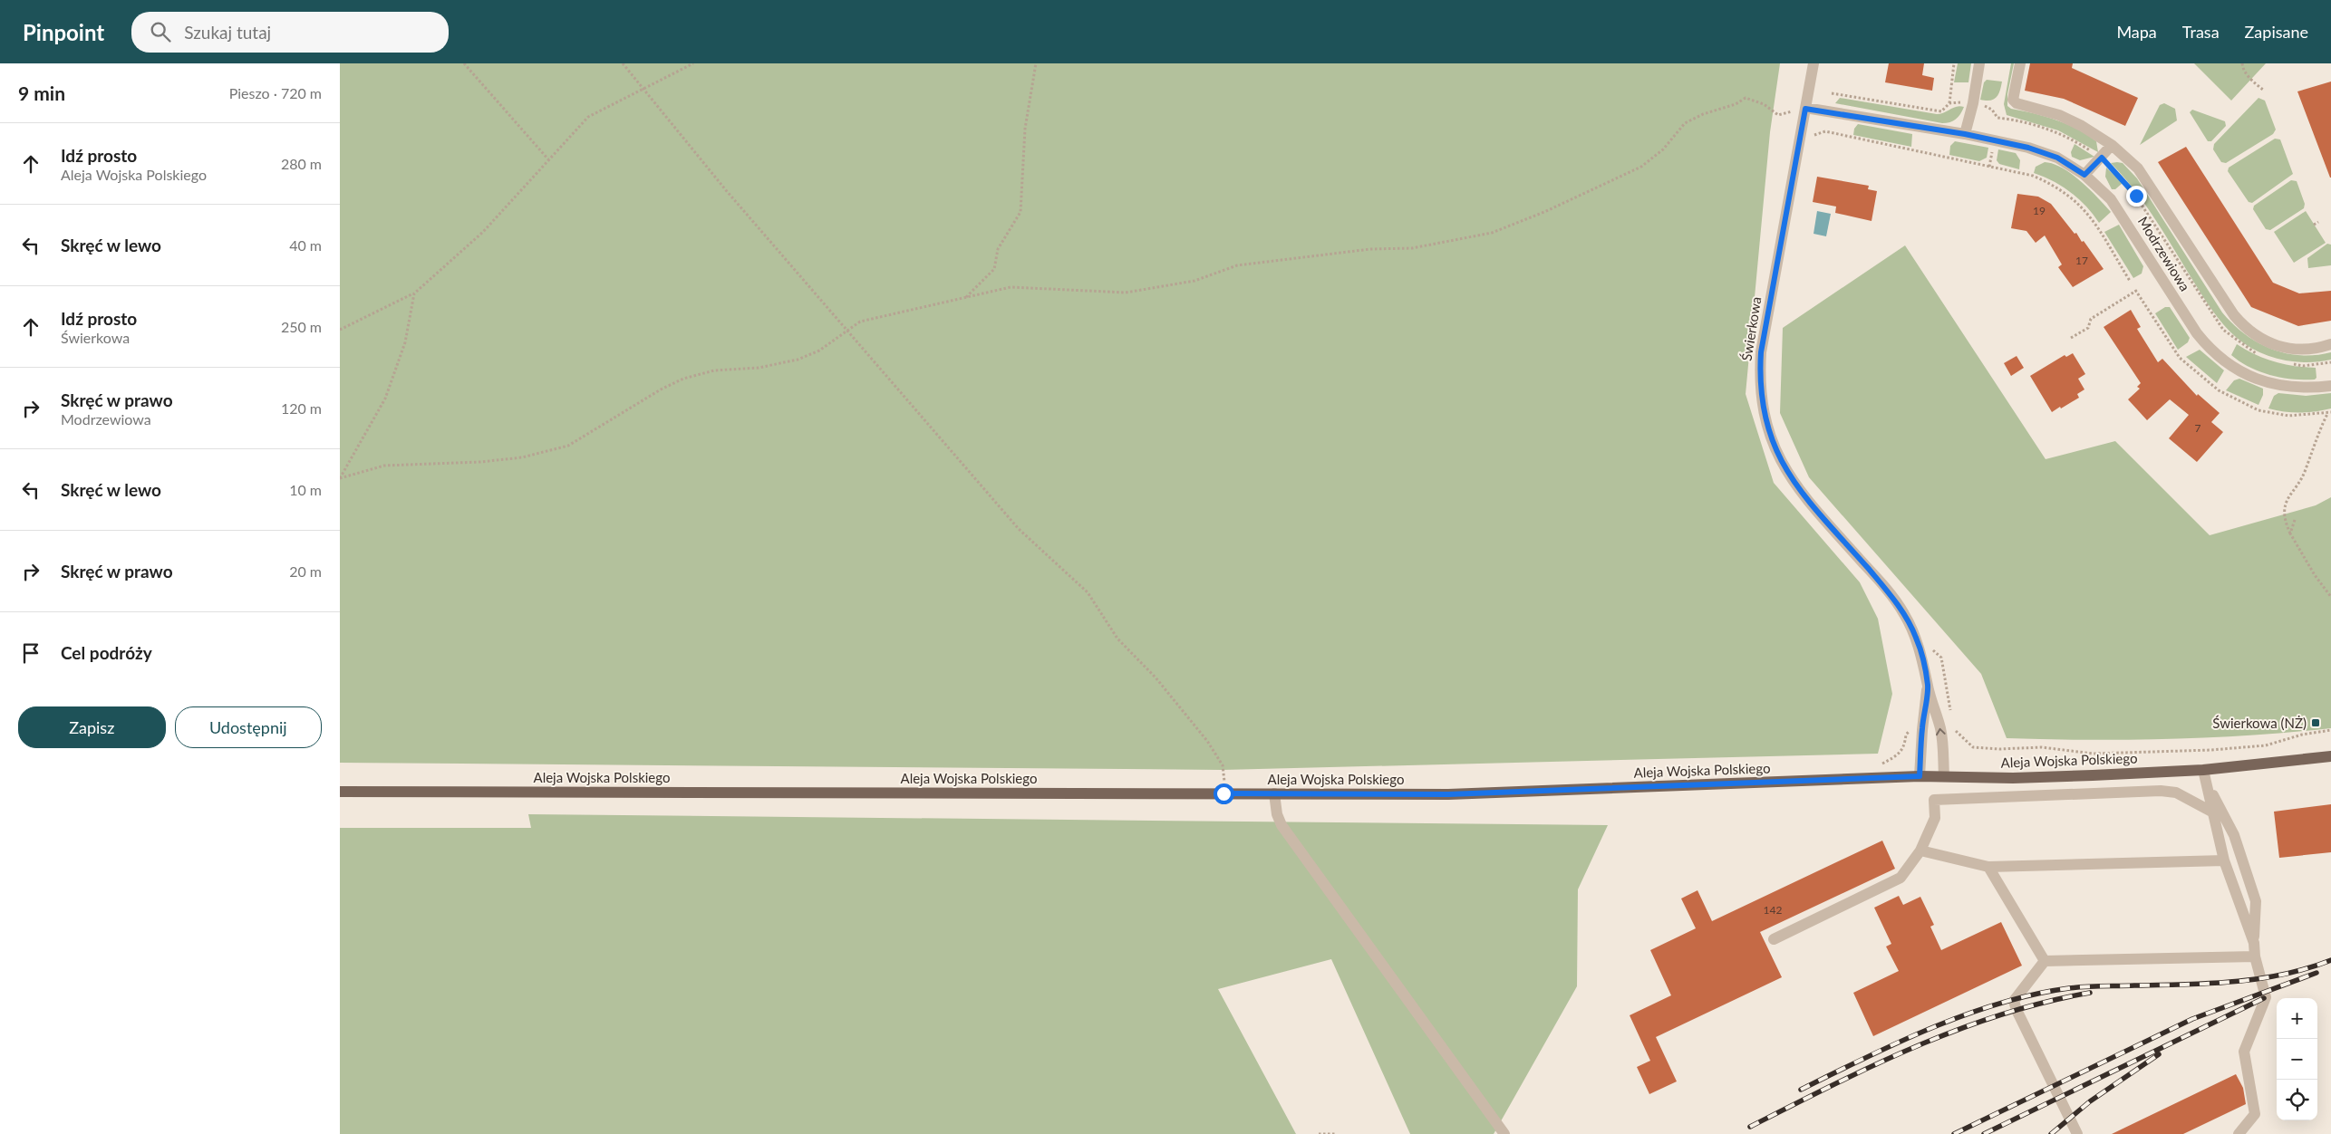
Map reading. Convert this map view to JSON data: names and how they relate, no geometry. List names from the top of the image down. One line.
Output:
{"streets":{"main road":["Aleja Wojska Polskiego"],"street":["Modrzewiowa","Świerkowa"]},"crossings":[["Modrzewiowa","Świerkowa"]],"places":{"transit":["Świerkowa (NŻ)"]},"house_numbers":["19","17","7","142"],"page":{"header":"Pinpoint","search":"Szukaj tutaj","nav":["Mapa","Trasa","Zapisane"],"heading":["9 min","Pieszo · 720 m"],"list":[["Idź prosto","Aleja Wojska Polskiego","280 m"],["Skręć w lewo","40 m"],["Idź prosto","Świerkowa","250 m"],["Skręć w prawo","Modrzewiowa","120 m"],["Skręć w lewo","10 m"],["Skręć w prawo","20 m"],"Cel podróży"],"buttons":["Zapisz","Udostępnij"],"map_buttons":["+","−"]}}
